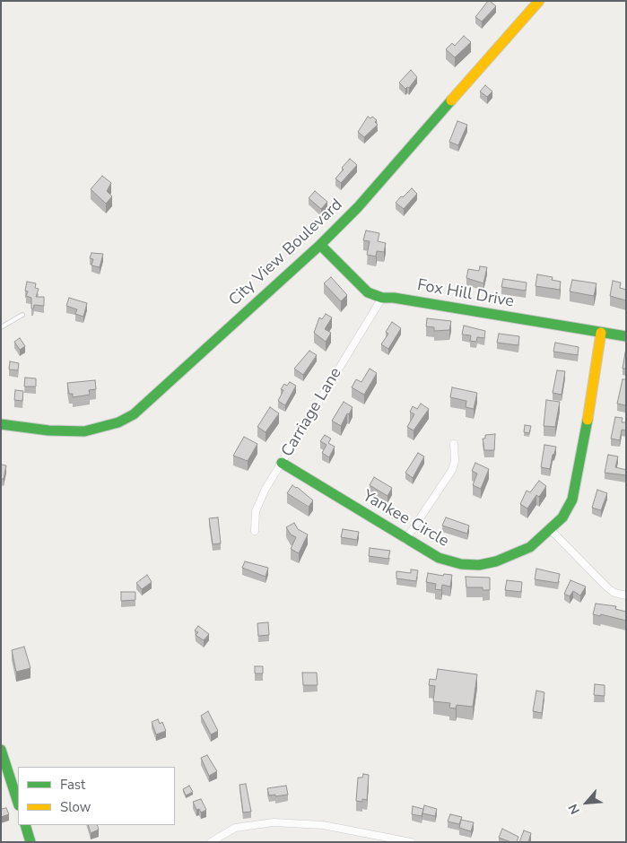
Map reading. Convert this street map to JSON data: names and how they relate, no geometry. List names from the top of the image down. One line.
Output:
{"streets":{"street":["City View Boulevard","Fox Hill Drive","Carriage Lane","Yankee Circle"]},"crossings":[["City View Boulevard","Fox Hill Drive"],["Fox Hill Drive","Carriage Lane"],["Fox Hill Drive","Yankee Circle"],["Carriage Lane","Yankee Circle"]],"legend":["Fast","Slow"],"north":"bottom left"}
